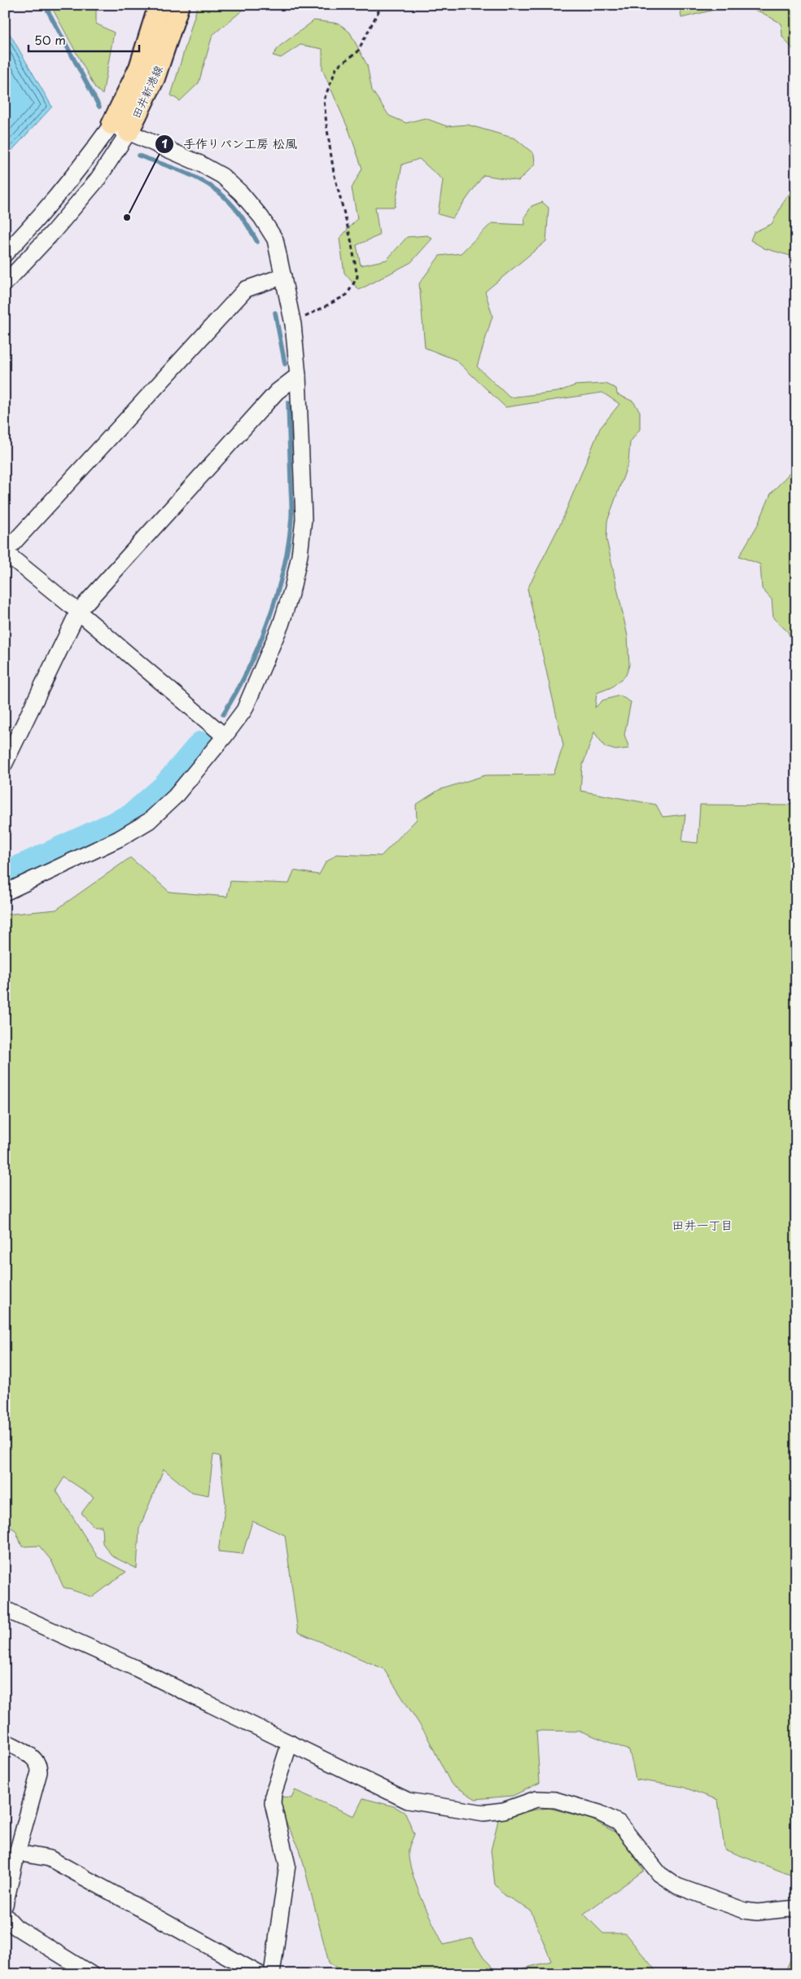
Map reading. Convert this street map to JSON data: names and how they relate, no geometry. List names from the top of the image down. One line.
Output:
{"streets":{"main road":["田井新港線"]},"districts":["田井一丁目"],"places":["手作りパン工房 松風"],"scale_bar":"50 m"}
